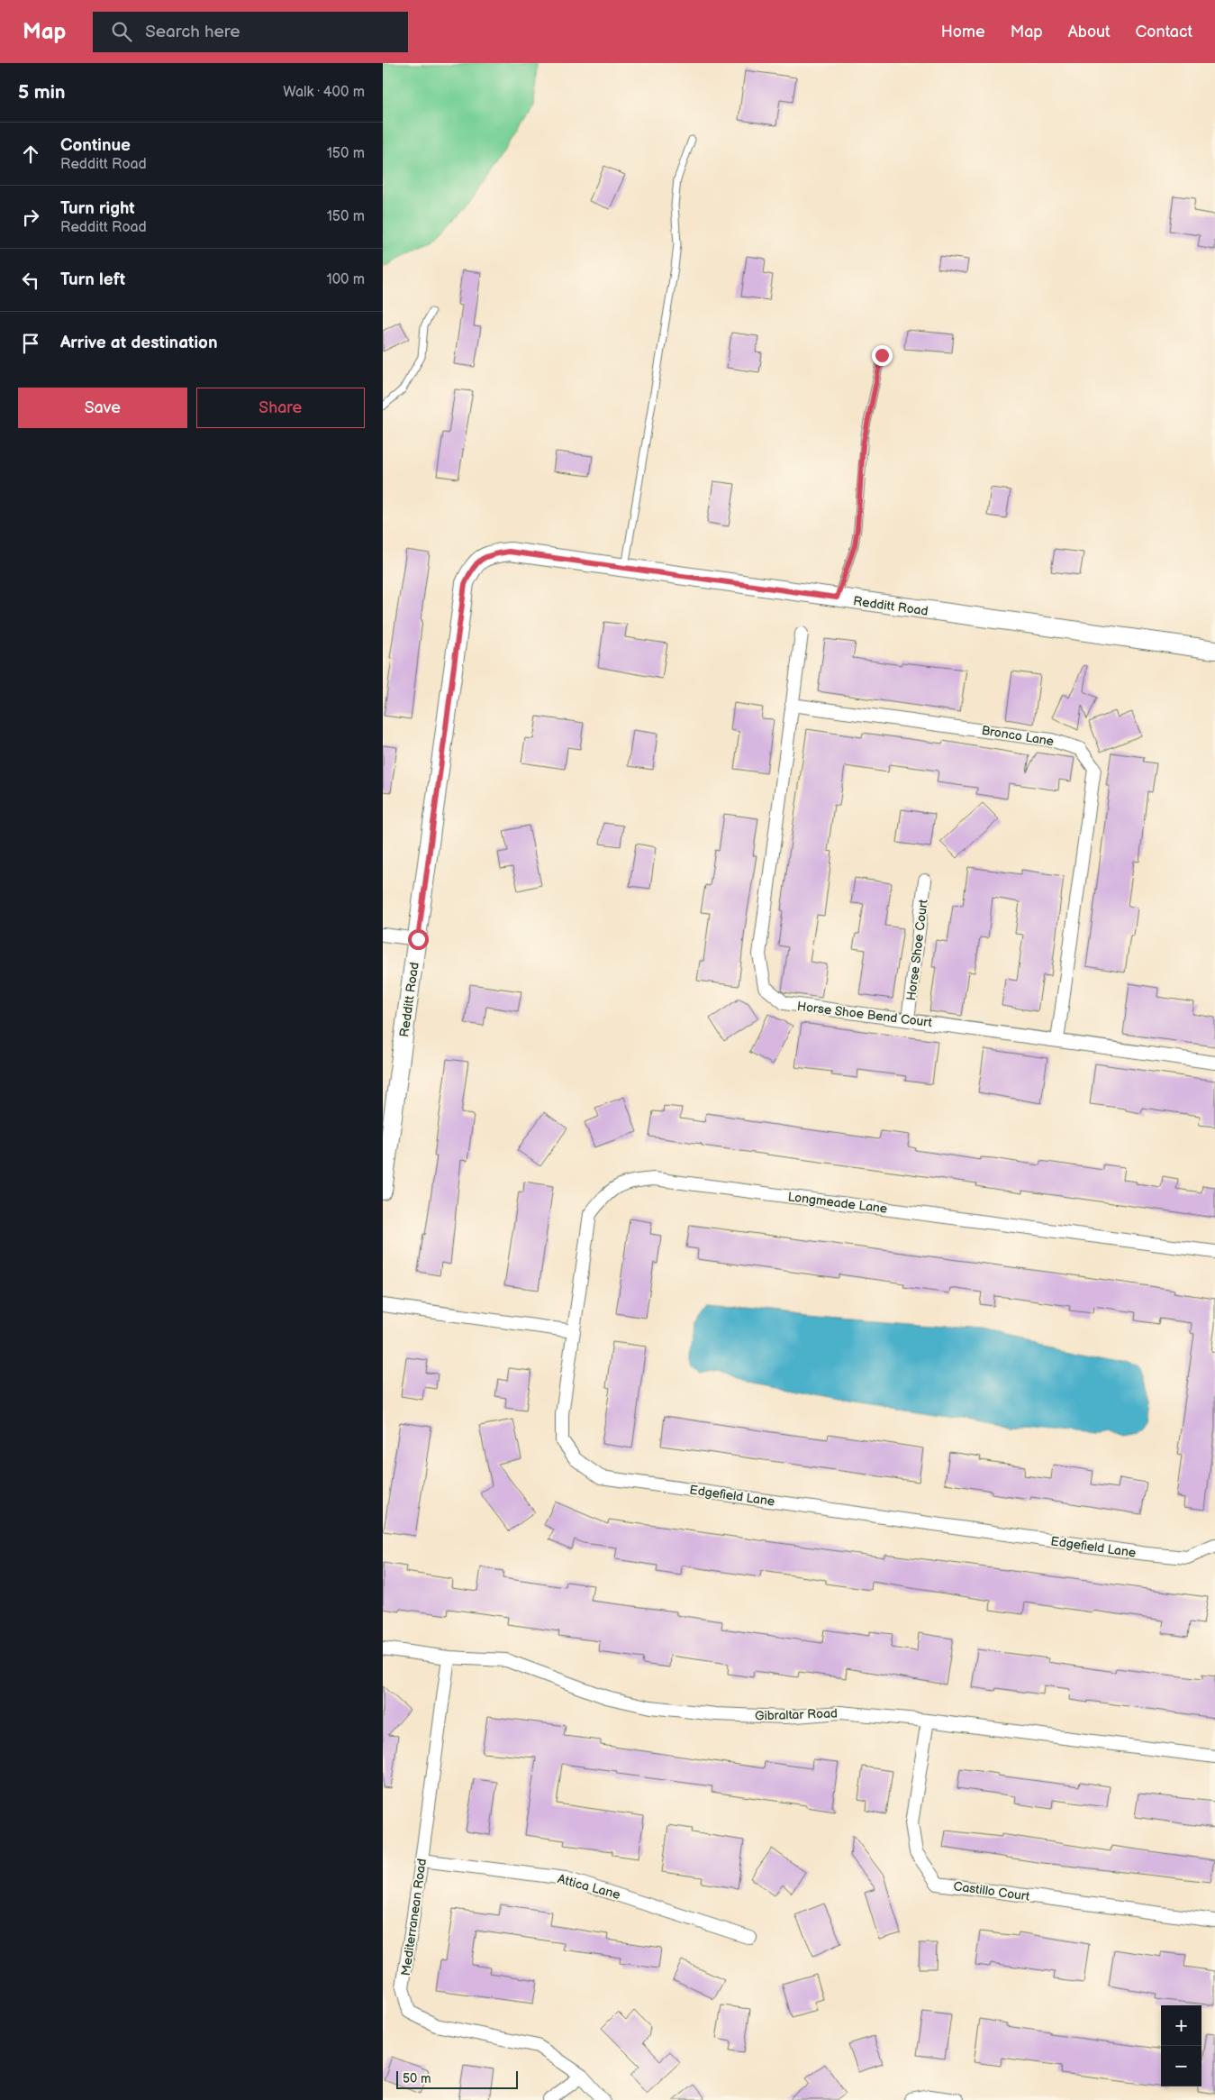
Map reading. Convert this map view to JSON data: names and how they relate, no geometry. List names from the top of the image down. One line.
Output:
{"streets":{"street":["Redditt Road","Bronco Lane","Horse Shoe Court","Horse Shoe Bend Court","Longmeade Lane","Edgefield Lane","Gibraltar Road","Attica Lane","Castillo Court","Mediterranean Road"]},"crossings":[["Bronco Lane","Horse Shoe Bend Court"],["Horse Shoe Court","Horse Shoe Bend Court"],["Longmeade Lane","Edgefield Lane"],["Gibraltar Road","Castillo Court"],["Gibraltar Road","Mediterranean Road"],["Attica Lane","Mediterranean Road"]],"scale_bar":"50 m","page":{"header":"Map","search":"Search here","nav":["Home","Map","About","Contact"],"heading":["5 min","Walk · 400 m"],"list":[["Continue","Redditt Road","150 m"],["Turn right","Redditt Road","150 m"],["Turn left","100 m"],"Arrive at destination"],"buttons":["Save","Share"],"map_buttons":["+","−"],"scale":"50 m"}}
